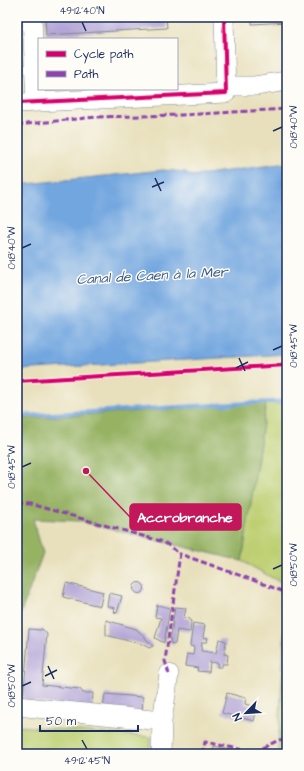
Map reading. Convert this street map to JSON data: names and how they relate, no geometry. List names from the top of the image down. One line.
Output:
{"water":["Canal de Caen à la Mer"],"places":["Accrobranche"],"legend":["Cycle path","Path"],"scale_bar":"50 m","north":"bottom left","coordinates":["49°12'40\"N","0°18'40\"W","0°18'45\"W","0°18'50\"W","49°12'45\"N"]}
